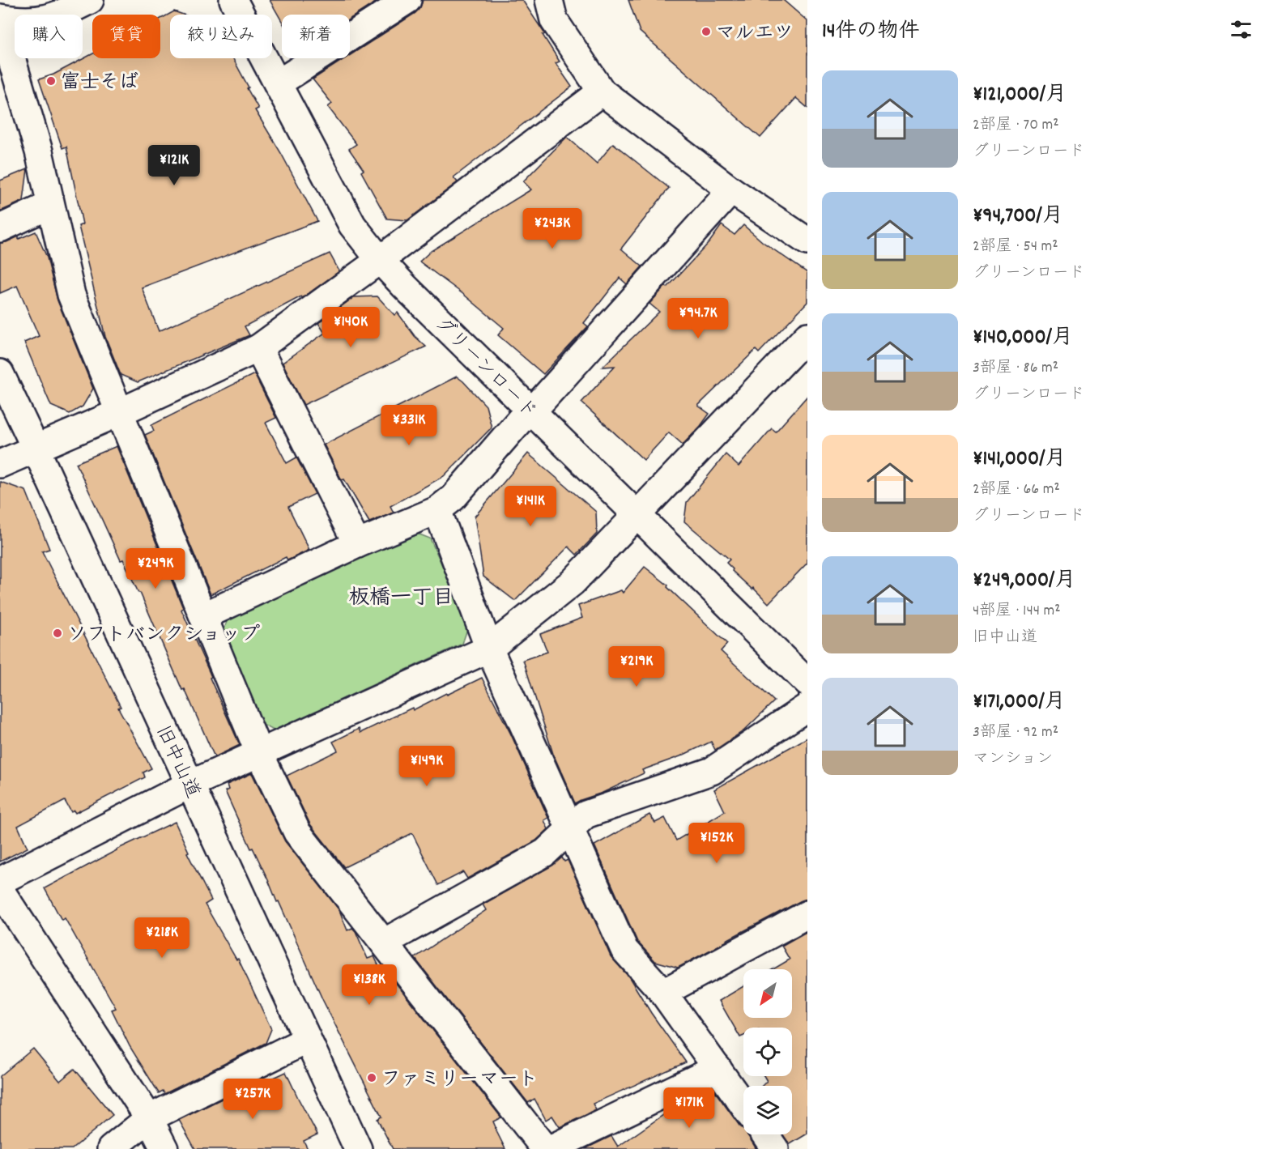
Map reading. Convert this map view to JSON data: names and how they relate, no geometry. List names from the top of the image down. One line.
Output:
{"streets":{"street":["グリーンロード","旧中山道"]},"districts":["板橋一丁目"],"places":["マルエツ","富士そば","ソフトバンクショップ","ファミリーマート"],"north":"bottom left","page":{"heading":"14件の物件","chip":["購入","賃貸","絞り込み","新着"],"list":[{"name":"¥121,000/月","note":"2部屋 · 70 m² · グリーンロード"},{"name":"¥94,700/月","note":"2部屋 · 54 m² · グリーンロード"},{"name":"¥140,000/月","note":"3部屋 · 86 m² · グリーンロード"},{"name":"¥141,000/月","note":"2部屋 · 66 m² · グリーンロード"},{"name":"¥249,000/月","note":"4部屋 · 144 m² · 旧中山道"},{"name":"¥171,000/月","note":"3部屋 · 92 m² · マンション"}],"price":["¥121K","¥243K","¥94.7K","¥140K","¥331K","¥141K","¥249K","¥219K","¥149K","¥152K","¥218K","¥138K","¥257K","¥171K"]}}
